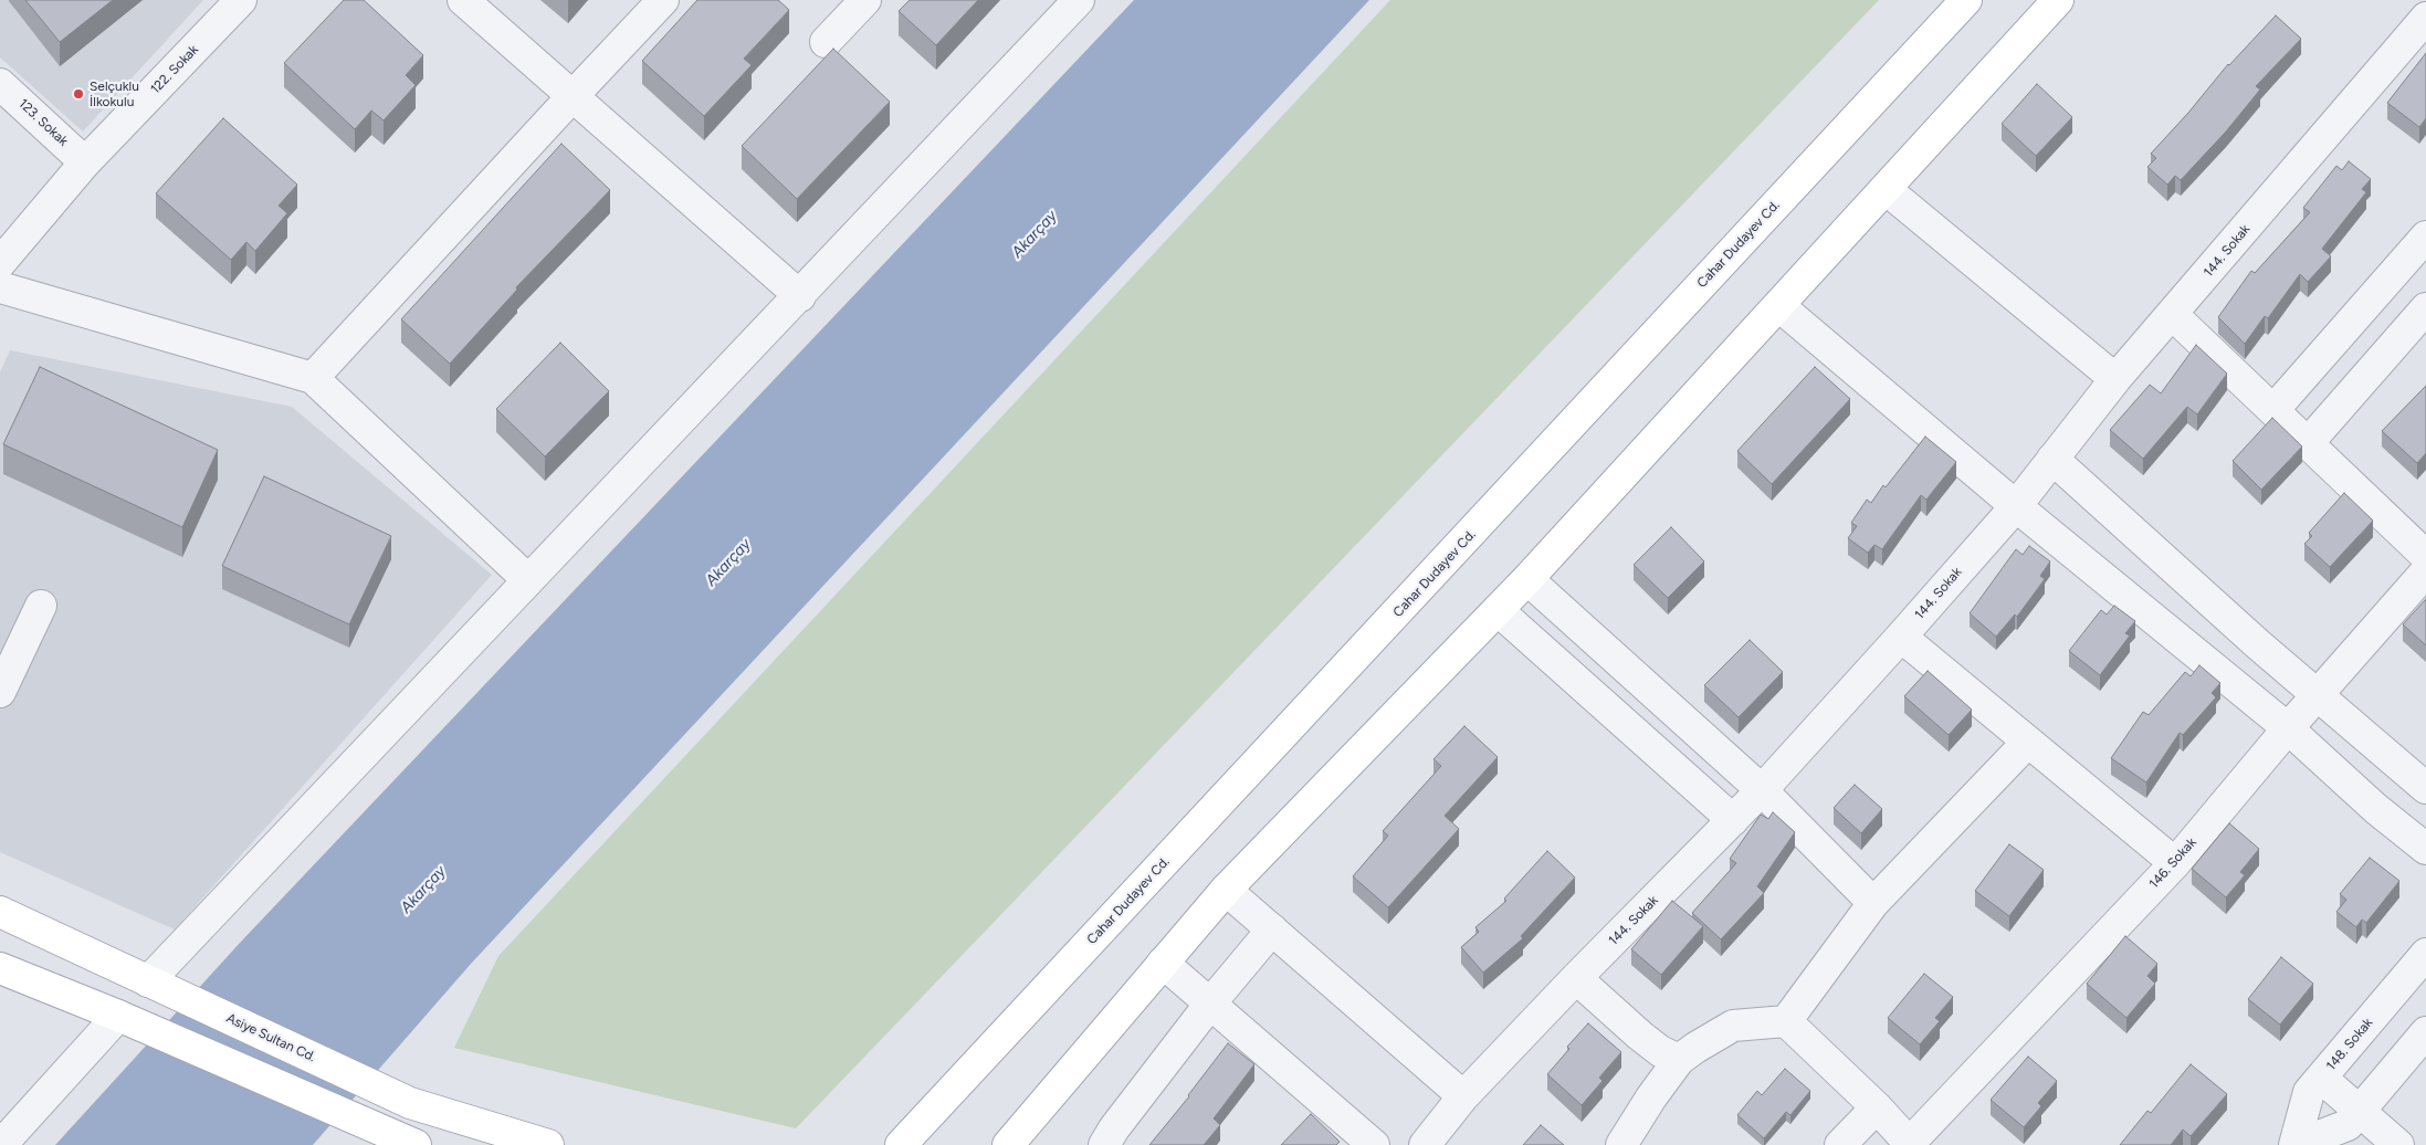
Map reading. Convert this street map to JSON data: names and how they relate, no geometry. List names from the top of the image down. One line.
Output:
{"streets":{"main road":["Cahar Dudayev Cd.","Asiye Sultan Cd."],"street":["122. Sokak","123. Sokak","144. Sokak","146. Sokak","148. Sokak"]},"crossings":[["122. Sokak","123. Sokak"]],"water":["Akarçay"],"places":["Selçuklu İlkokulu"]}
